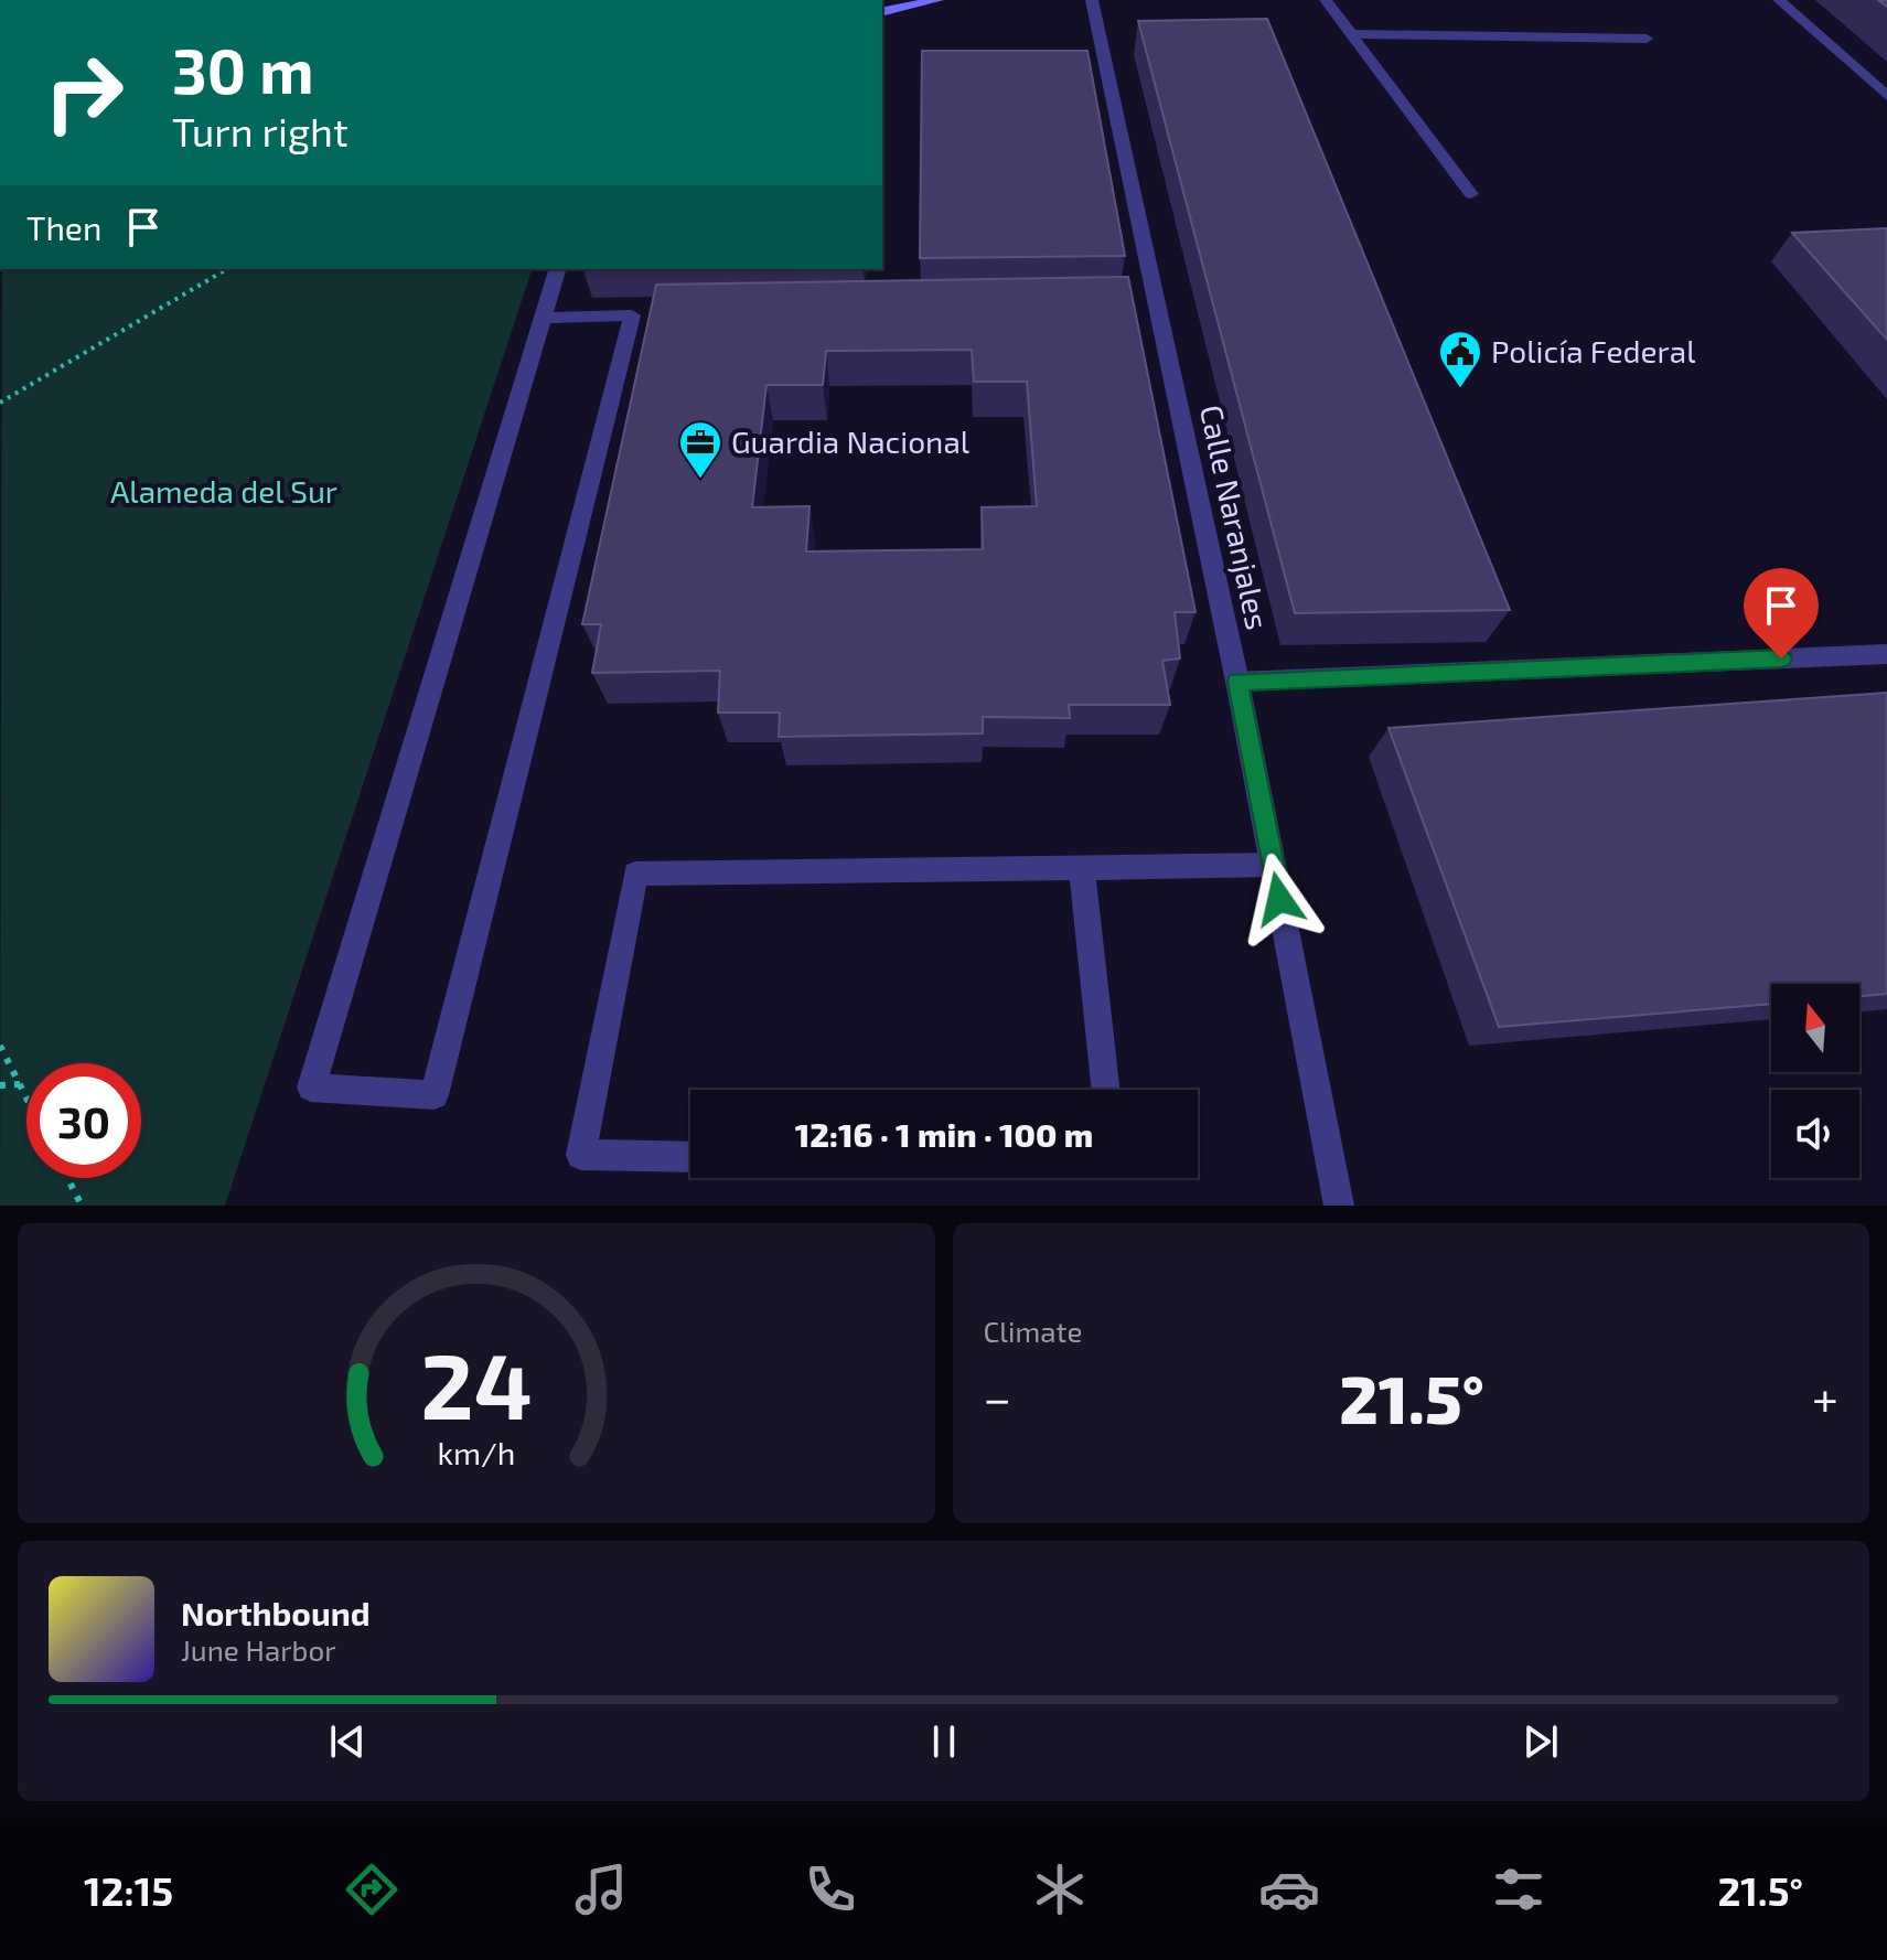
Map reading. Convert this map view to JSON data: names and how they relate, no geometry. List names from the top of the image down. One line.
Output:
{"streets":{"street":["Calle Naranjales"]},"parks":["Alameda del Sur"],"places":{"public building":["Policía Federal"],"office":["Guardia Nacional"]},"north":"top","page":{"turn":["30 m","Turn right"],"then":"Then","limit":"30","trip":"12:16 · 1 min · 100 m","tile":"Climate","heat":["−","21.5°","+"],"song":["Northbound","June Harbor"],"tabs":["12:15","21.5°"],"gauge":["24","km/h"]}}
